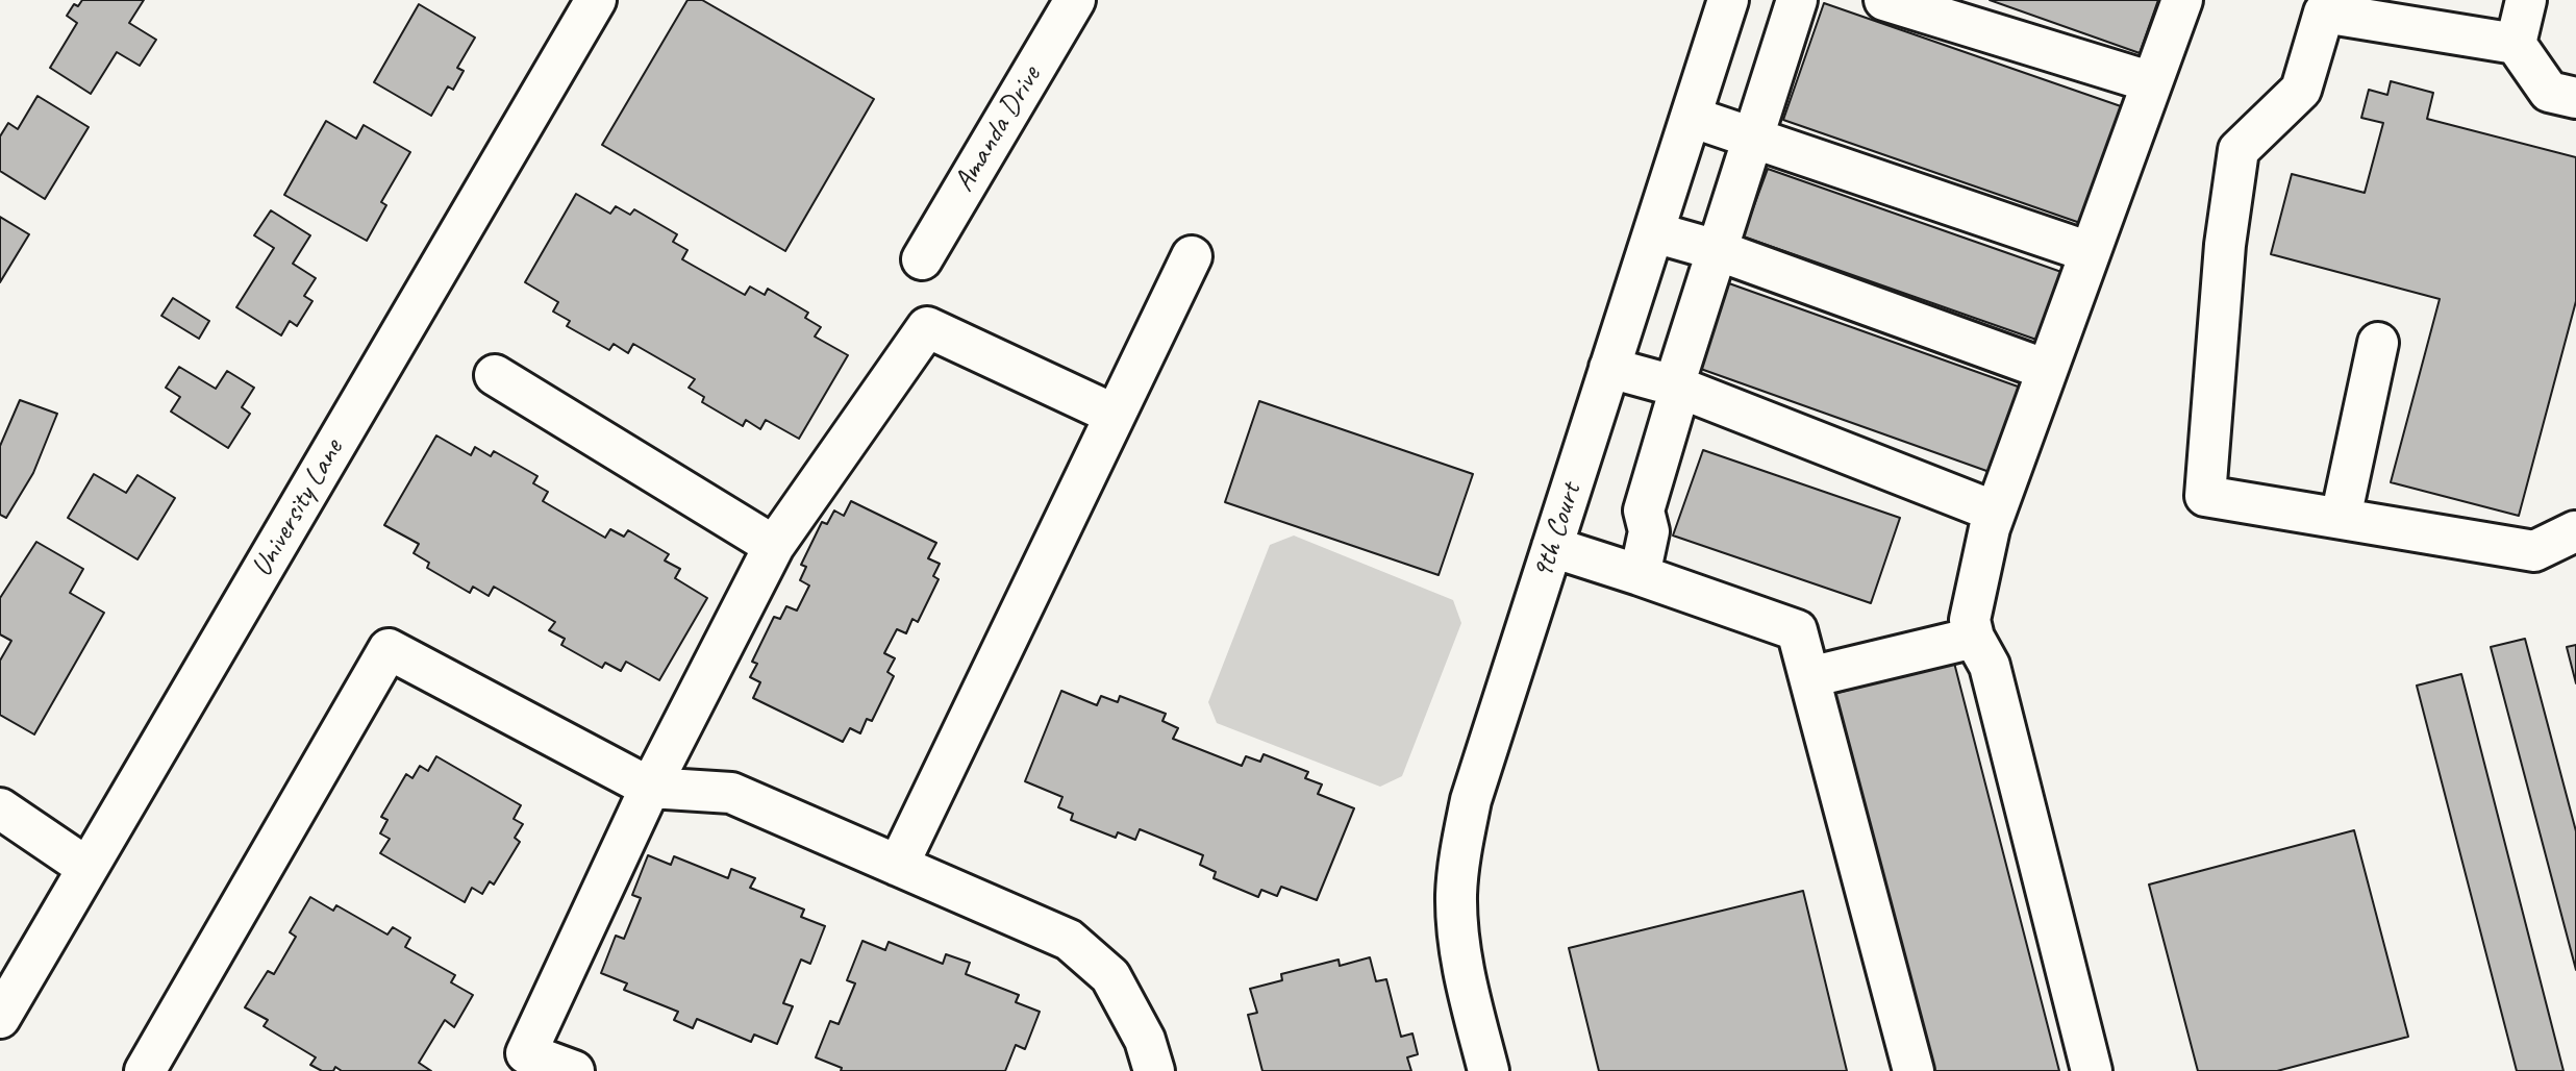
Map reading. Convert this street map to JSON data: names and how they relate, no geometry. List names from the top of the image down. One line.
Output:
{"streets":{"street":["Amanda Drive","University Lane","9th Court"]}}
